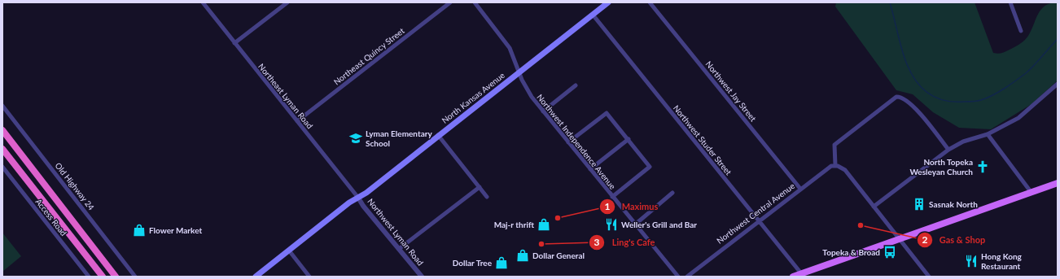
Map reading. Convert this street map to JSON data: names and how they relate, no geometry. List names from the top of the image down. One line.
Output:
{"streets":{"main road":["North Kansas Avenue"],"street":["Northeast Quincy Street","Northwest Jay Street","Northeast Lyman Road","Northwest Studer Street","Northwest Independence Avenue","Old Highway 24","Northwest Central Avenue","Access Road","Northwest Lyman Road"]},"crossings":[["Northeast Quincy Street","Northeast Lyman Road"],["Northwest Jay Street","Northwest Central Avenue"],["Northeast Lyman Road","North Kansas Avenue"],["Northeast Lyman Road","Northwest Lyman Road"],["North Kansas Avenue","Northwest Studer Street"],["North Kansas Avenue","Northwest Independence Avenue"],["North Kansas Avenue","Northwest Lyman Road"],["Northwest Studer Street","Northwest Central Avenue"]],"places":{"school or university":["Lyman Elementary School"],"church":["North Topeka Wesleyan Church"],"building":["Sasnak North"],"other":["Maximus","Gas & Shop","Ling's Cafe"],"shop":["Maj-r thrift","Flower Market","Dollar General","Dollar Tree"],"restaurant":["Weller's Grill and Bar","Hong Kong Restaurant"],"bus stop":["Topeka & Broad"]}}
